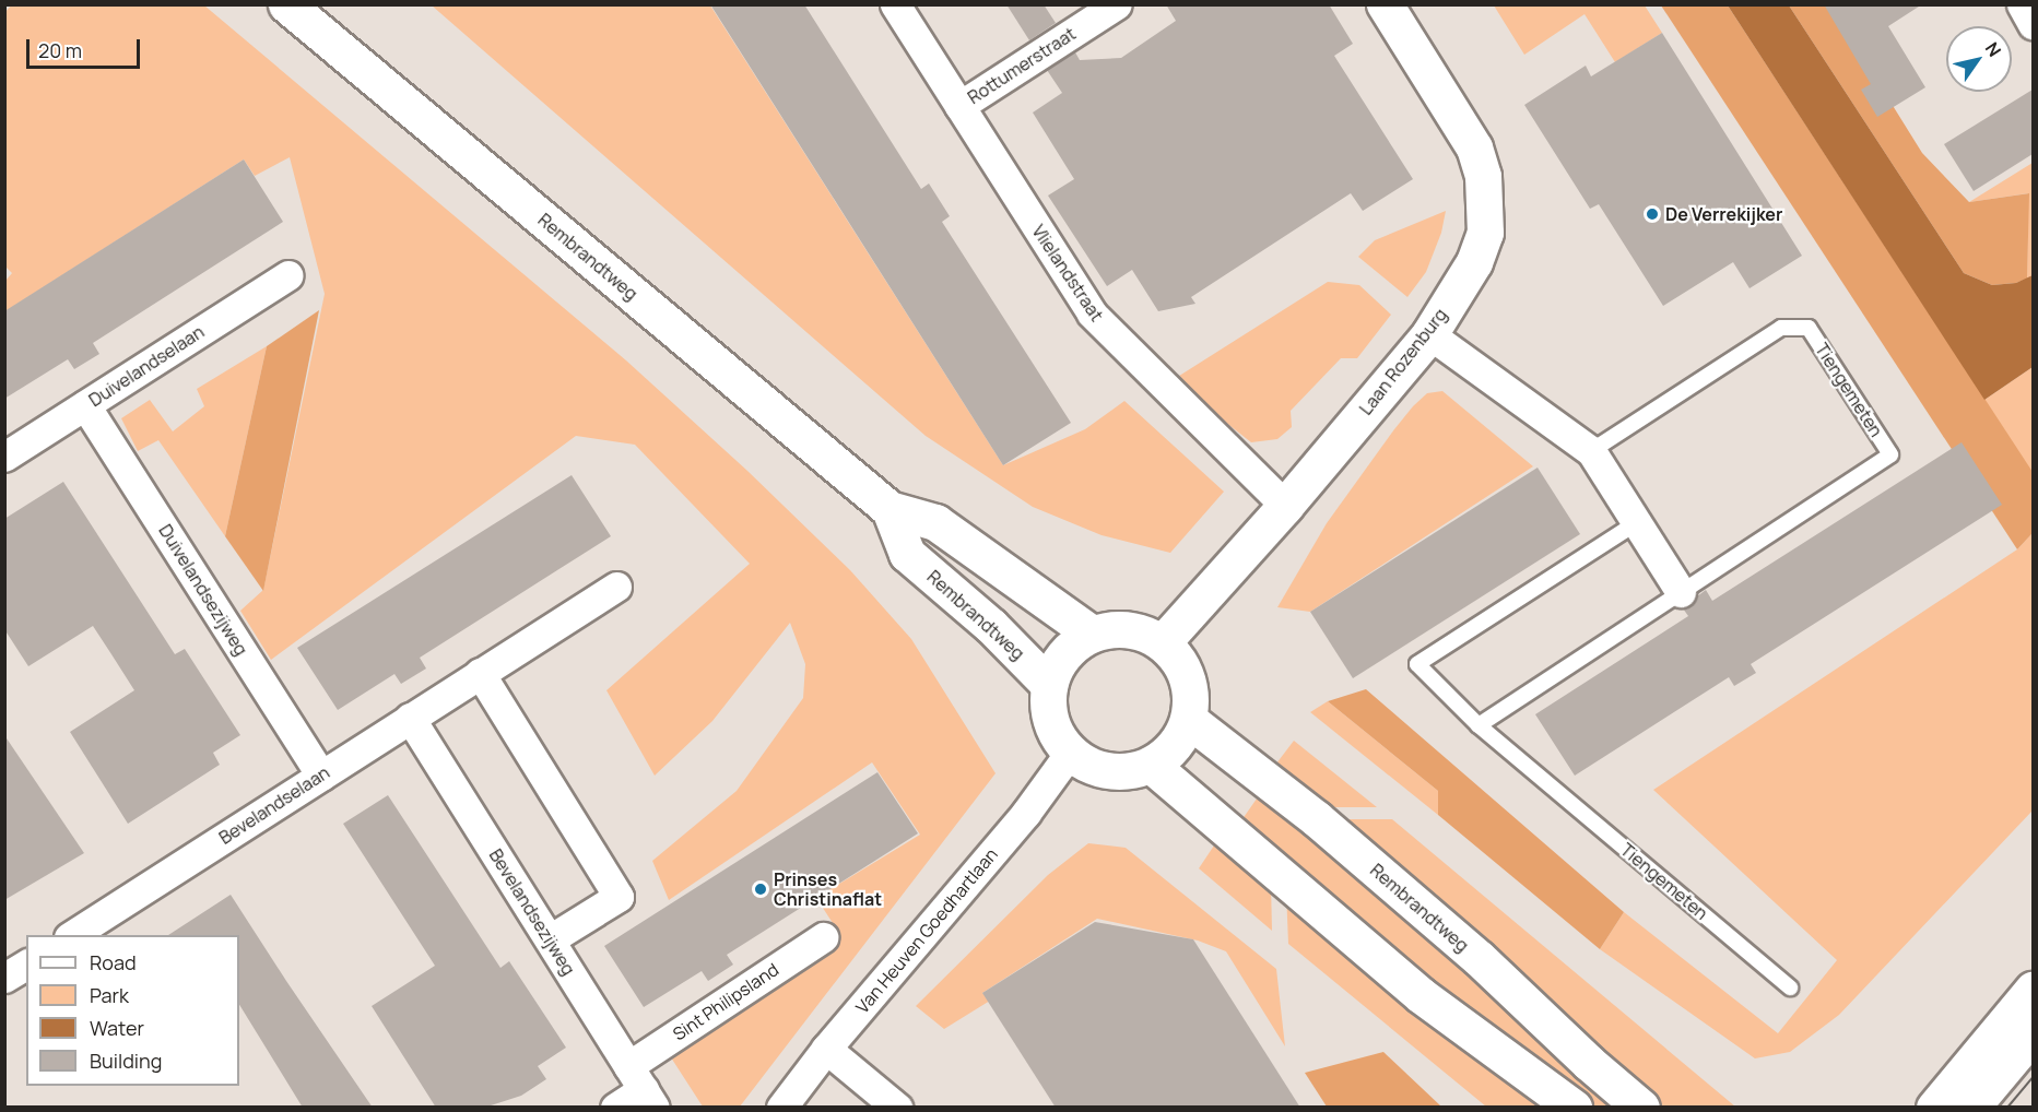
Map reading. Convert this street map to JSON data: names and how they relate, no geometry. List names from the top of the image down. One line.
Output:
{"streets":{"street":["Rottumerstraat","Rembrandtweg","Vlielandstraat","Laan Rozenburg","Duivelandselaan","Duivelandsezijweg","Bevelandselaan","Bevelandsezijweg","Van Heuven Goedhartlaan","Sint Philipsland"],"lane":["Tiengemeten"]},"crossings":[["Rottumerstraat","Vlielandstraat"],["Rembrandtweg","Laan Rozenburg"],["Rembrandtweg","Van Heuven Goedhartlaan"],["Vlielandstraat","Laan Rozenburg"],["Laan Rozenburg","Van Heuven Goedhartlaan"],["Duivelandselaan","Duivelandsezijweg"],["Duivelandsezijweg","Bevelandselaan"],["Bevelandselaan","Bevelandsezijweg"],["Bevelandsezijweg","Sint Philipsland"]],"places":["De Verrekijker","Prinses Christinaflat"],"legend":["Road","Park","Water","Building"],"scale_bar":"20 m","north":"top right"}
